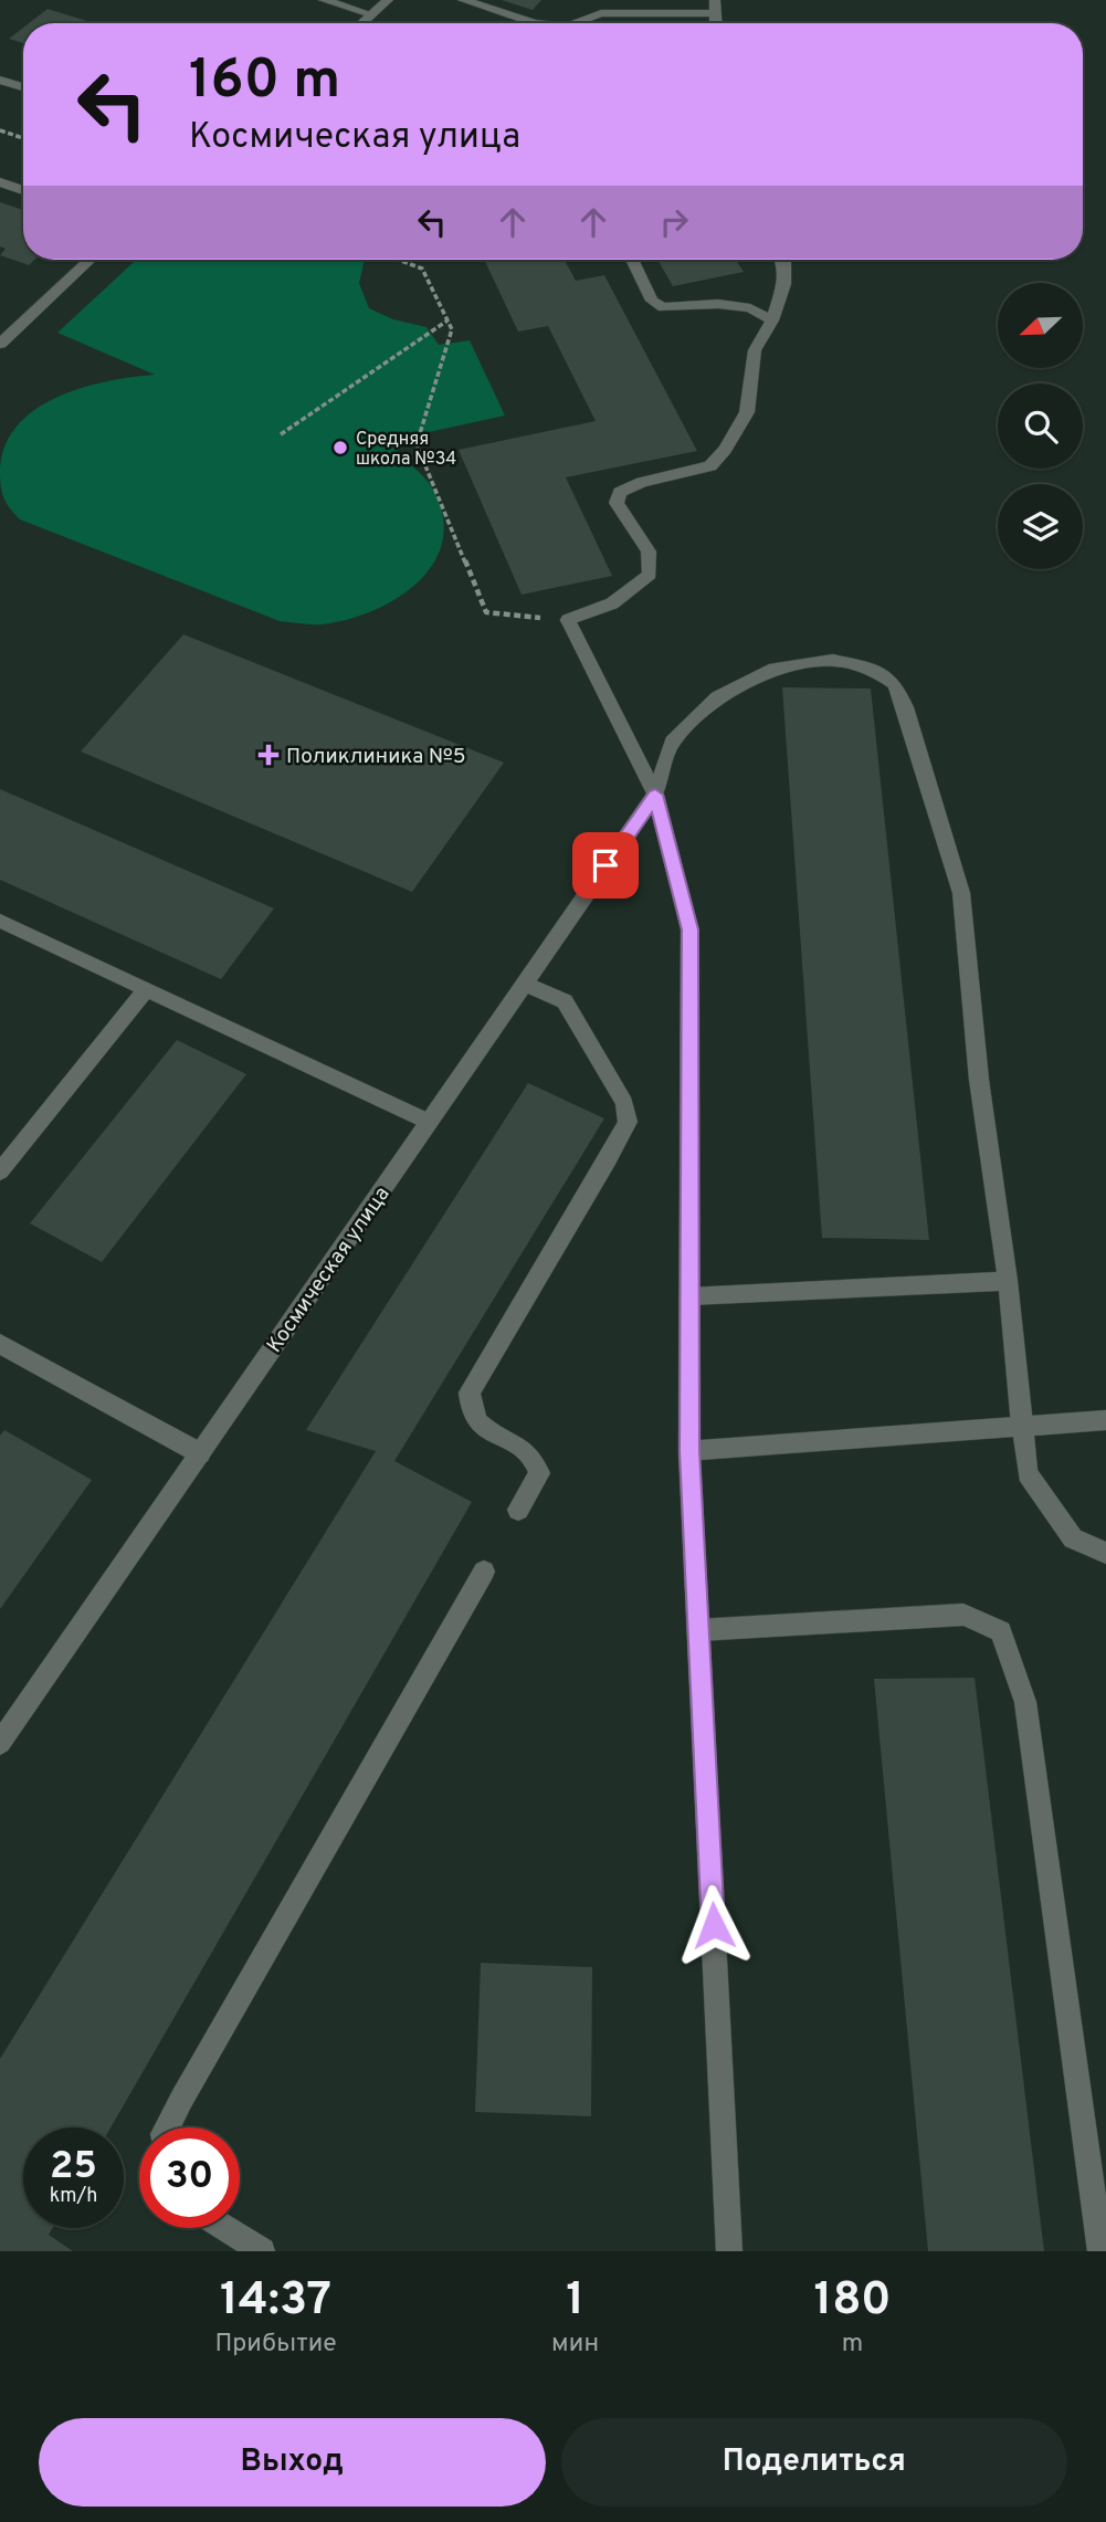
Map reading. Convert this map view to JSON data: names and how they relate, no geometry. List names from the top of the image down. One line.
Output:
{"streets":{"street":["Космическая улица"]},"places":{"other":["Средняя школа №34"],"health":["Поликлиника №5"]},"north":"bottom left","page":{"turn":["160 m","Космическая улица"],"speed":"25 km/h","limit":"30","eta":["14:37","Прибытие","1","мин","180","m"],"buttons":["Выход","Поделиться"]}}
